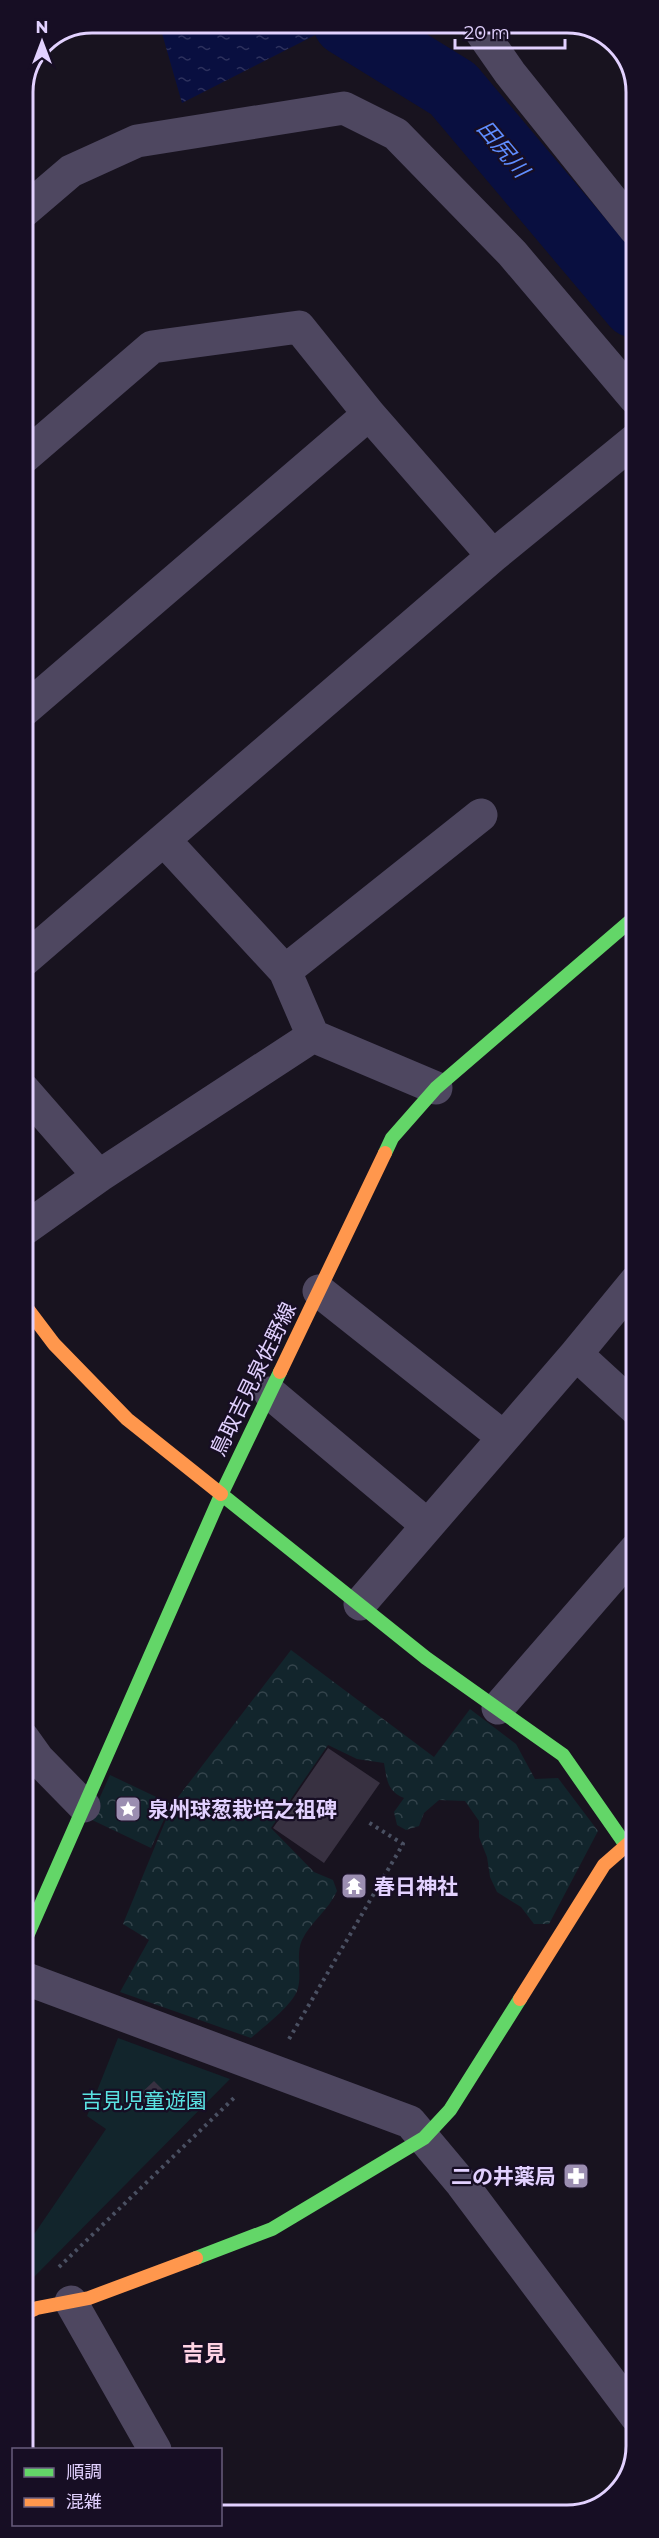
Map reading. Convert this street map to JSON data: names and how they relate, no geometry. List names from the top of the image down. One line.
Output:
{"streets":{"street":["鳥取吉見泉佐野線"]},"districts":["吉見"],"water":["田尻川"],"parks":["吉見児童遊園"],"places":{"place":["泉州球葱栽培之祖碑"],"temple":["春日神社"],"pharmacy":["二の井薬局"]},"legend":["順調","混雑"],"scale_bar":"20 m","north":"top"}
